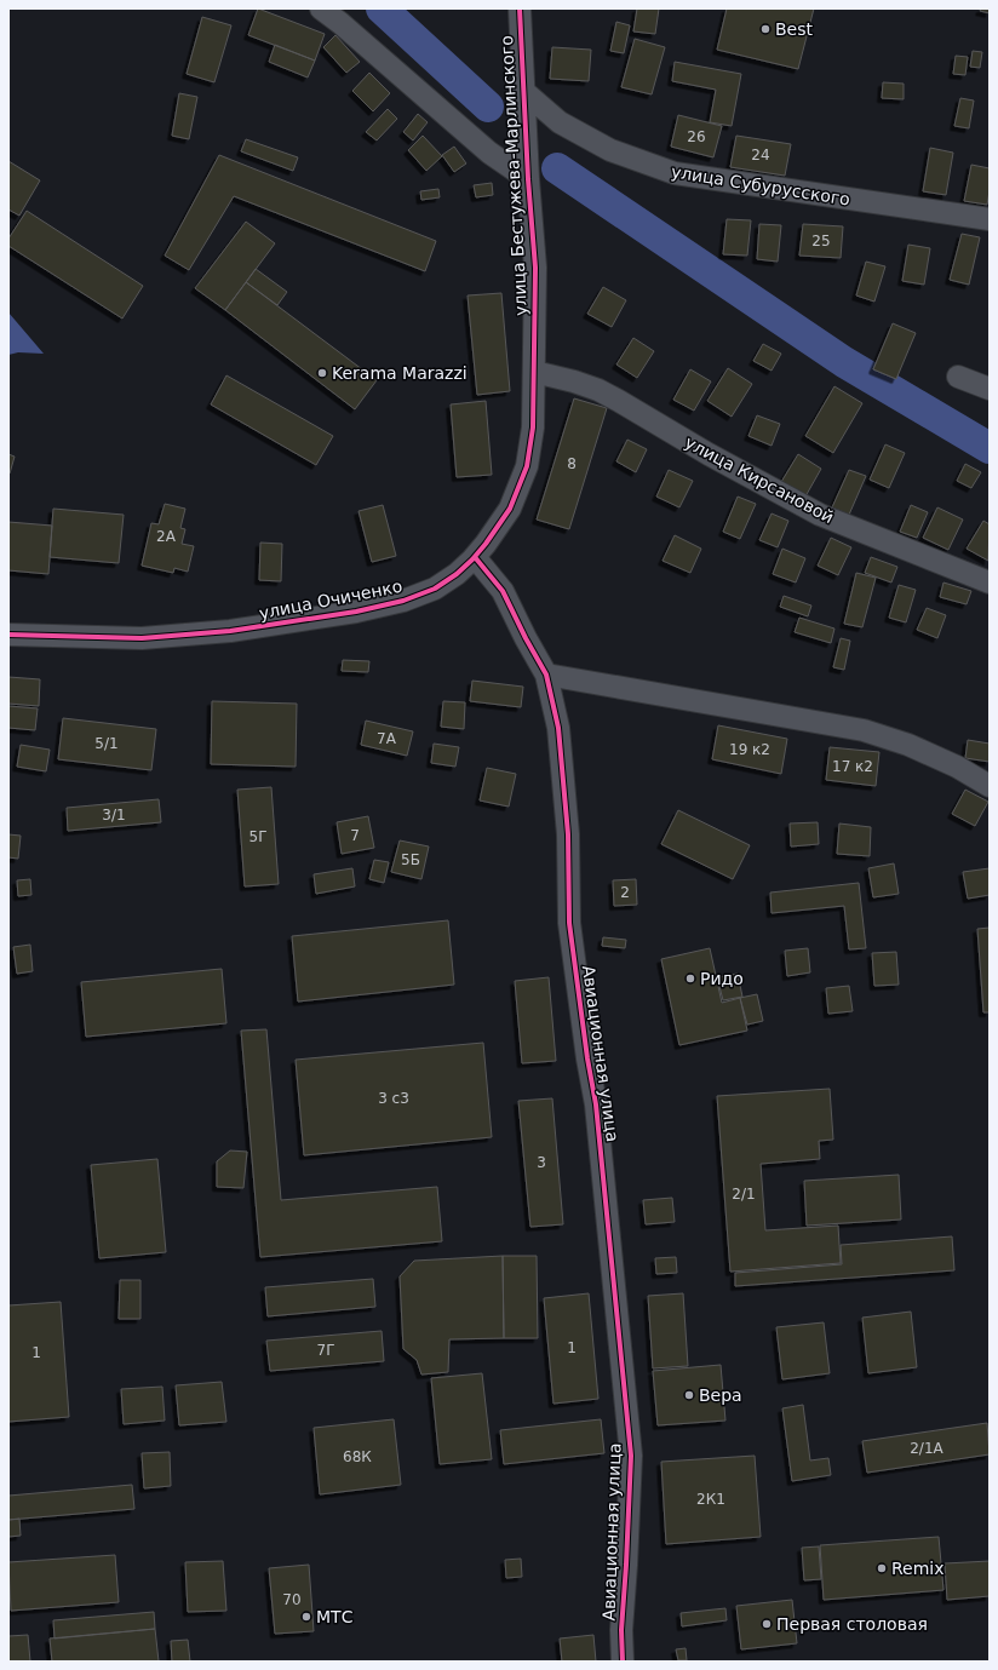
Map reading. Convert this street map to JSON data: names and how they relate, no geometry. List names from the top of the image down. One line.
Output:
{"streets":{"street":["улица Бестужева-Марлинского","улица Субурусского","улица Кирсановой","улица Очиченко","Авиационная улица"]},"crossings":[["улица Бестужева-Марлинского","улица Субурусского"],["улица Бестужева-Марлинского","улица Кирсановой"],["улица Бестужева-Марлинского","улица Очиченко"],["улица Кирсановой","улица Очиченко"],["улица Очиченко","Авиационная улица"]],"places":["Best","Kerama Marazzi","Ридо","Вера","Remix","МТС","Первая столовая"],"house_numbers":["26","24","25","8","2А","7А","5/1","19 к2","17 к2","3/1","7","5Г","5Б","2","3 с3","3","2/1","1","7Г","1","2/1А","68К","2К1","70"]}
